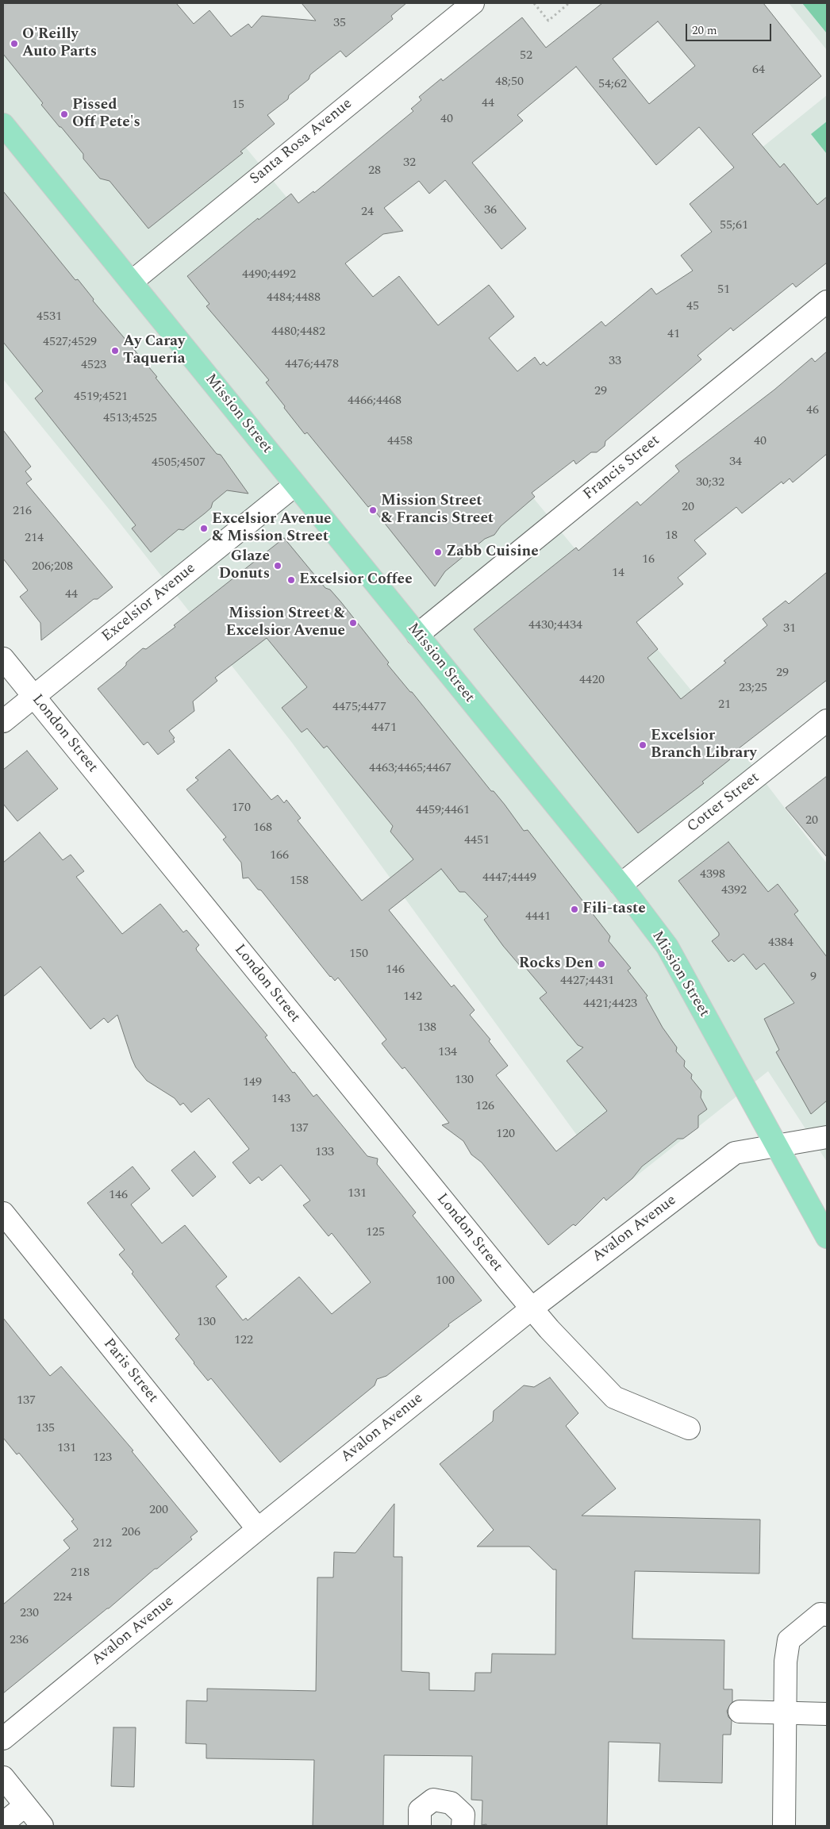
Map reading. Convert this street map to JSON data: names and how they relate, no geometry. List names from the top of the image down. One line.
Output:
{"streets":{"main road":["Mission Street"],"street":["Santa Rosa Avenue","Francis Street","Excelsior Avenue","London Street","Cotter Street","Avalon Avenue","Paris Street"]},"crossings":[["Santa Rosa Avenue","Mission Street"],["Mission Street","Francis Street"],["Mission Street","Excelsior Avenue"],["Mission Street","Cotter Street"],["Mission Street","Avalon Avenue"],["Excelsior Avenue","London Street"],["London Street","Avalon Avenue"],["Avalon Avenue","Paris Street"]],"places":["O'Reilly Auto Parts","Pissed Off Pete's","Ay Caray Taqueria","Mission Street & Francis Street","Excelsior Avenue & Mission Street","Zabb Cuisine","Glaze Donuts","Excelsior Coffee","Mission Street & Excelsior Avenue","Excelsior Branch Library","Fili-taste","Rocks Den"],"house_numbers":["35","52","64","48;50","54;62","44","15","40","32","28","36","24","55;61","4490;4492","51","4484;4488","45","4531","4480;4482","41","4527;4529","33","4476;4478","4523","29","4519;4521","4466;4468","46","4513;4525","4458","40","34","4505;4507","30;32","20","216","18","214","16","206;208","14","44","4430;4434","31","29","4420","23;25","21","4475;4477","4471","4463;4465;4467","170","4459;4461","20","168","4451","166","4398","4447;4449","158","4392","4441","4384","150","146","9","4427;4431","142","4421;4423","138","134","130","149","143","126","137","120","133","131","146","125","100","130","122","137","135","131","123","200","206","212","218","224","230","236"],"scale_bar":"20 m"}
